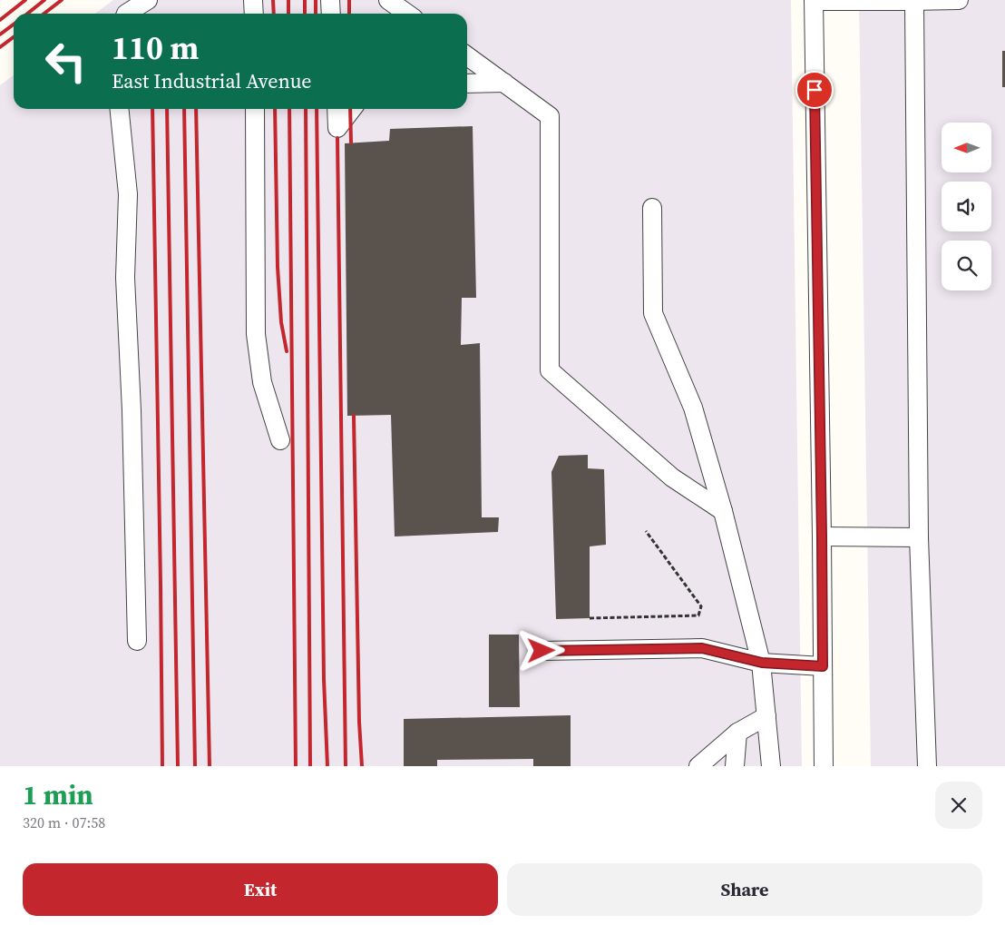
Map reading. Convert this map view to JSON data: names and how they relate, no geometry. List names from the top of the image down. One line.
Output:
{"north":"left","page":{"turn":["110 m","East Industrial Avenue"],"heading":["1 min","320 m · 07:58"],"buttons":["Exit","Share"]}}
